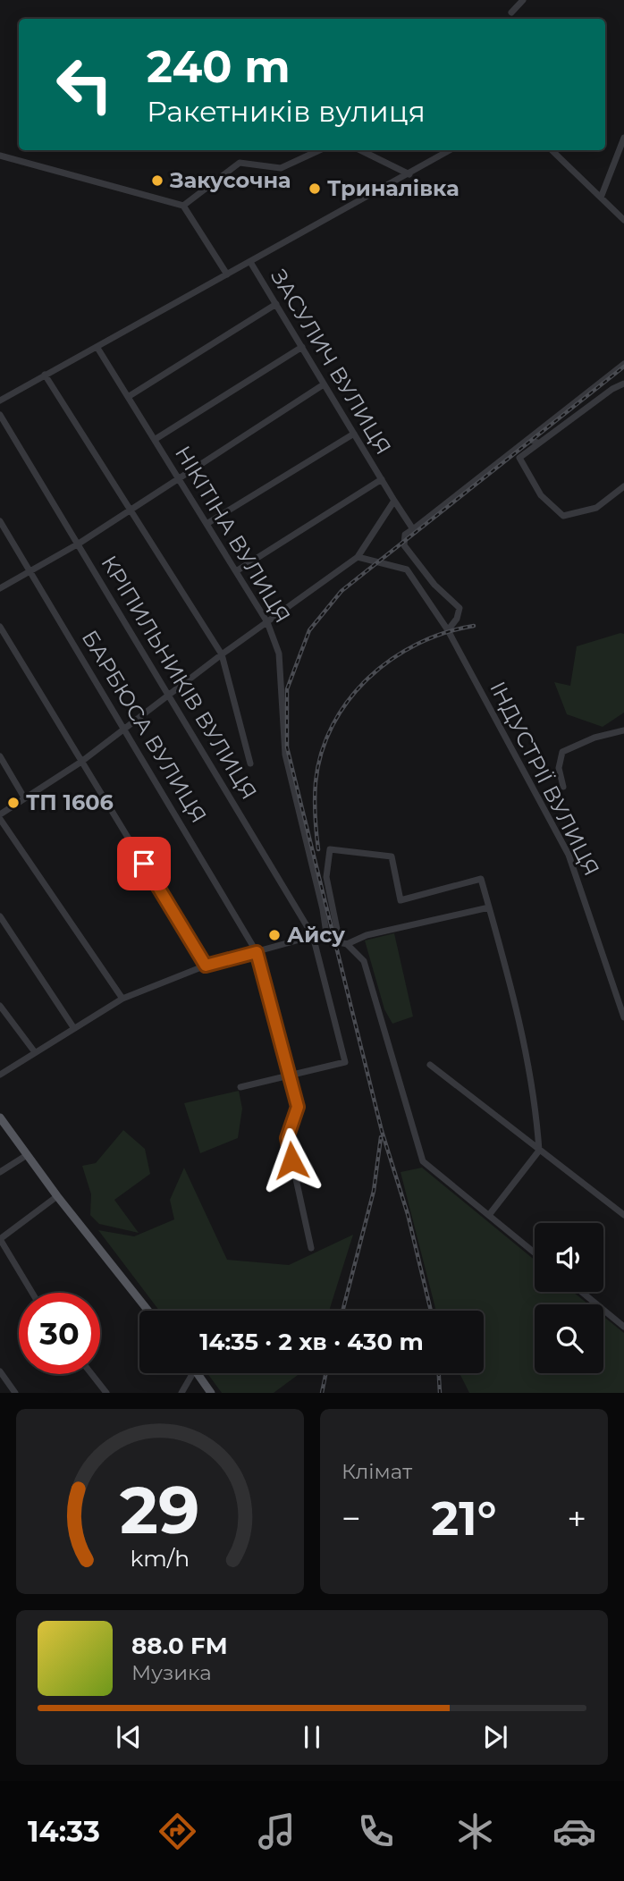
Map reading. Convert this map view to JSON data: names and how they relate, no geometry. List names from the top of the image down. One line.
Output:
{"streets":{"street":["ЗАСУЛИЧ ВУЛИЦЯ","НІКІТІНА ВУЛИЦЯ","КРІПИЛЬНИКІВ ВУЛИЦЯ","БАРБЮСА ВУЛИЦЯ","ІНДУСТРІЇ ВУЛИЦЯ"]},"crossings":[["КРІПИЛЬНИКІВ ВУЛИЦЯ","БАРБЮСА ВУЛИЦЯ"]],"places":["Закусочна","Триналівка","ТП 1606","Айсу"],"page":{"turn":["240 m","Ракетників вулиця"],"limit":"30","trip":"14:35 · 2 хв · 430 m","tile":"Клімат","heat":["−","21°","+"],"song":["88.0 FM","Музика"],"tabs":"14:33","gauge":["29","km/h"]}}
